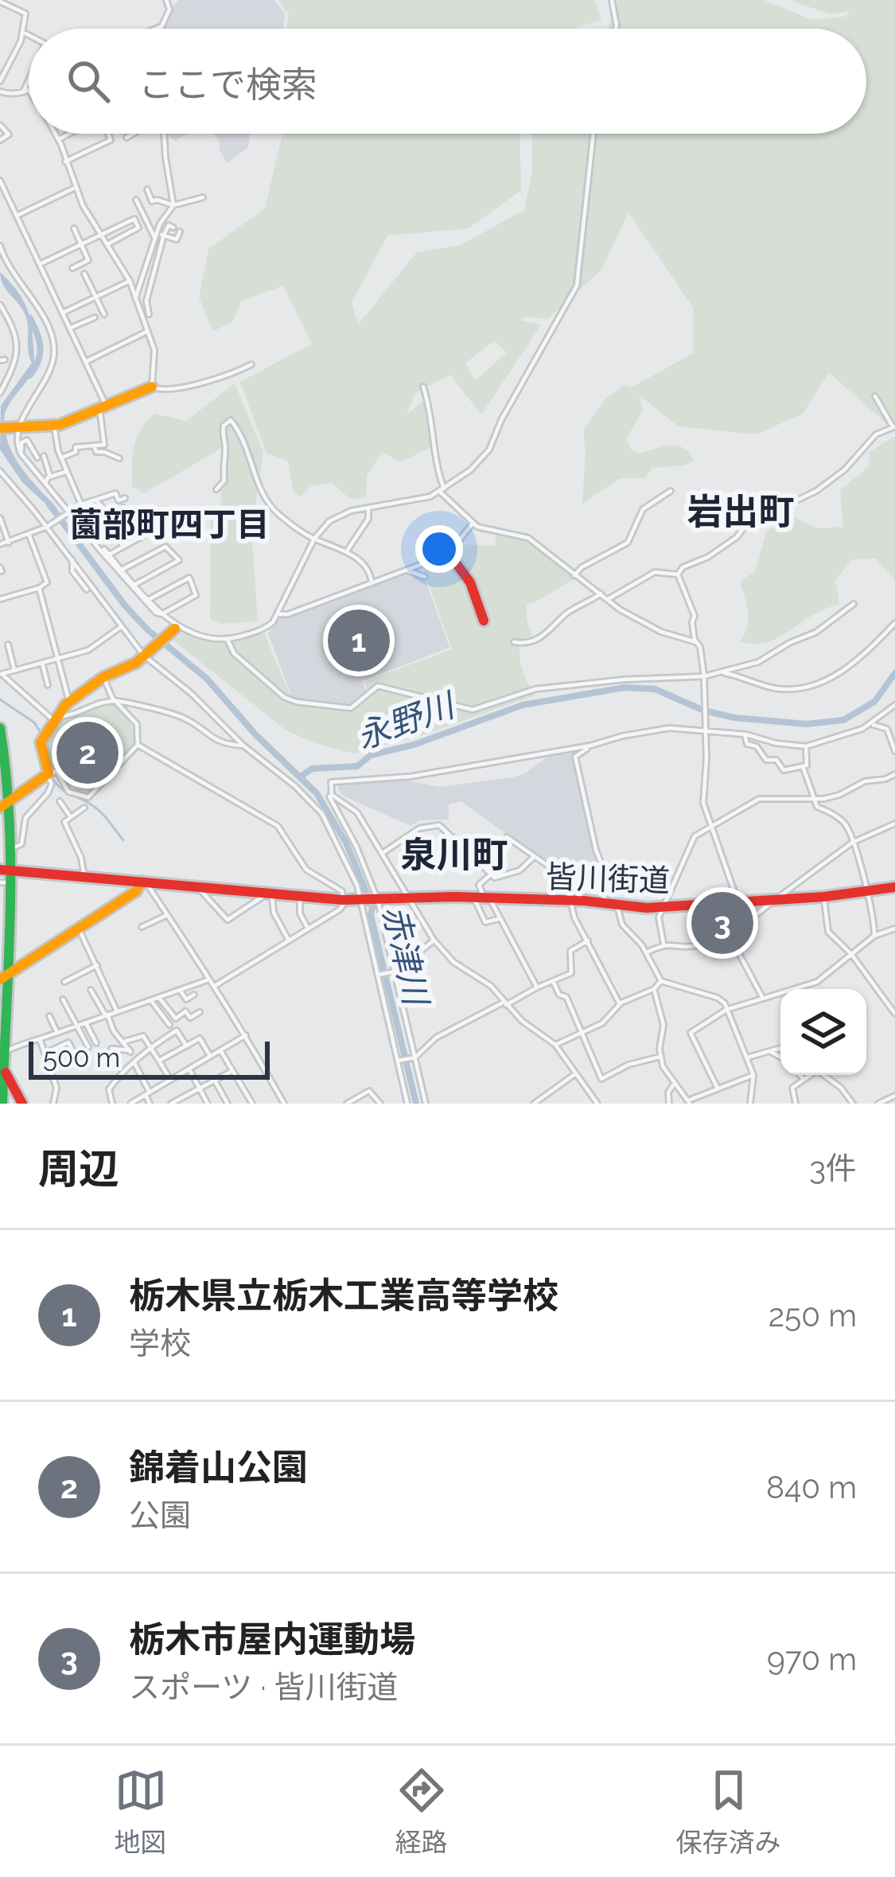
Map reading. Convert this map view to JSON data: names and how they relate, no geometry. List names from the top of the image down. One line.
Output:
{"streets":{"main road":["皆川街道"]},"districts":["岩出町","薗部町四丁目","泉川町"],"water":["永野川","赤津川"],"scale_bar":"500 m","page":{"search":"ここで検索","pins":["1","2","3"],"scale":"500 m","heading":["周辺","3件"],"list":[{"mark":"1","name":"栃木県立栃木工業高等学校","note":"学校","value":"250 m"},{"mark":"2","name":"錦着山公園","note":"公園","value":"840 m"},{"mark":"3","name":"栃木市屋内運動場","note":"スポーツ · 皆川街道","value":"970 m"}],"nav":["地図","経路","保存済み"]}}
